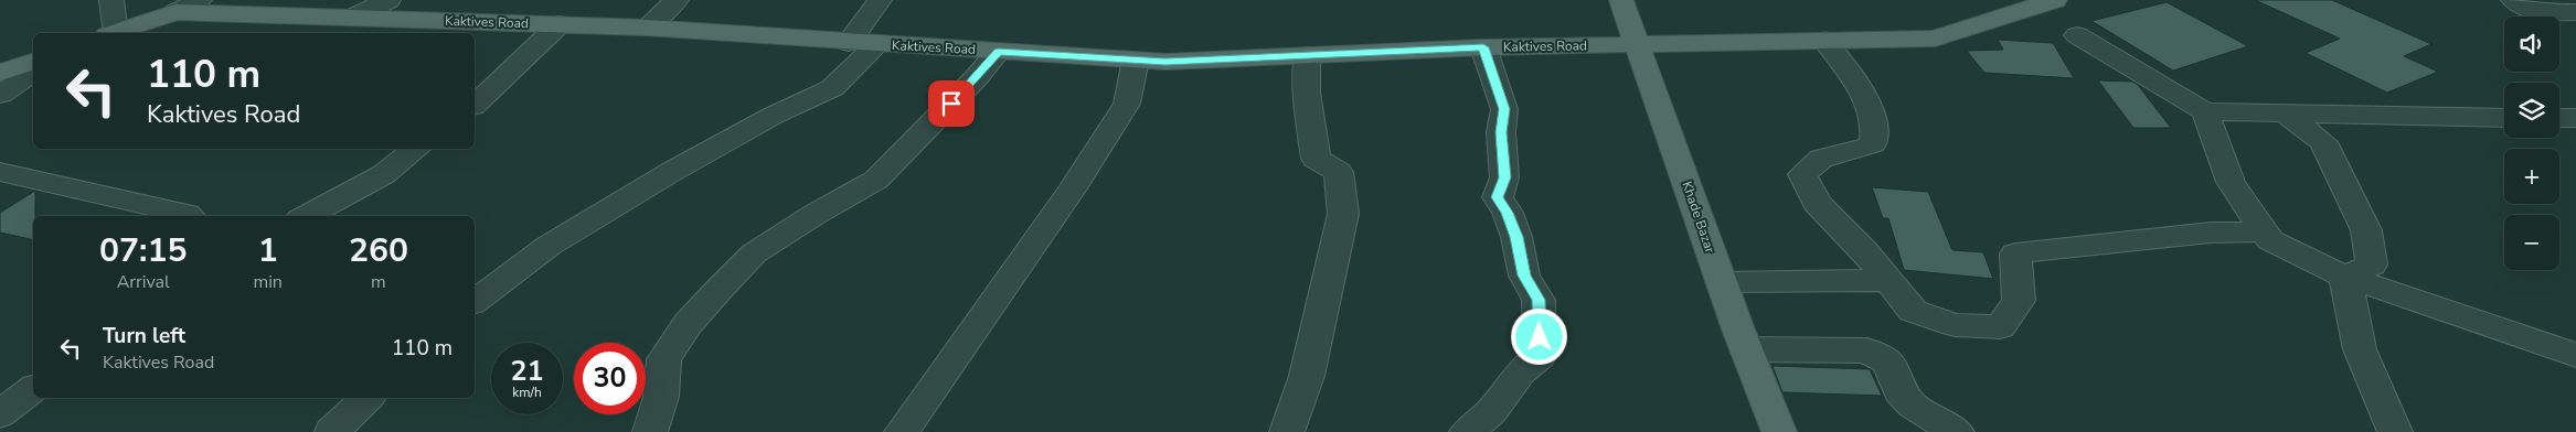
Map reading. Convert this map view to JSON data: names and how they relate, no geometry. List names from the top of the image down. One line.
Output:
{"streets":{"main road":["Kaktives Road","Khade Bazar"]},"crossings":[["Kaktives Road","Khade Bazar"]],"page":{"map_buttons":["+","−"],"turn":["110 m","Kaktives Road"],"eta":["07:15","Arrival","1","min","260","m"],"list":[{"name":"Turn left","note":"Kaktives Road","value":"110 m"}],"speed":"21 km/h","limit":"30"}}
